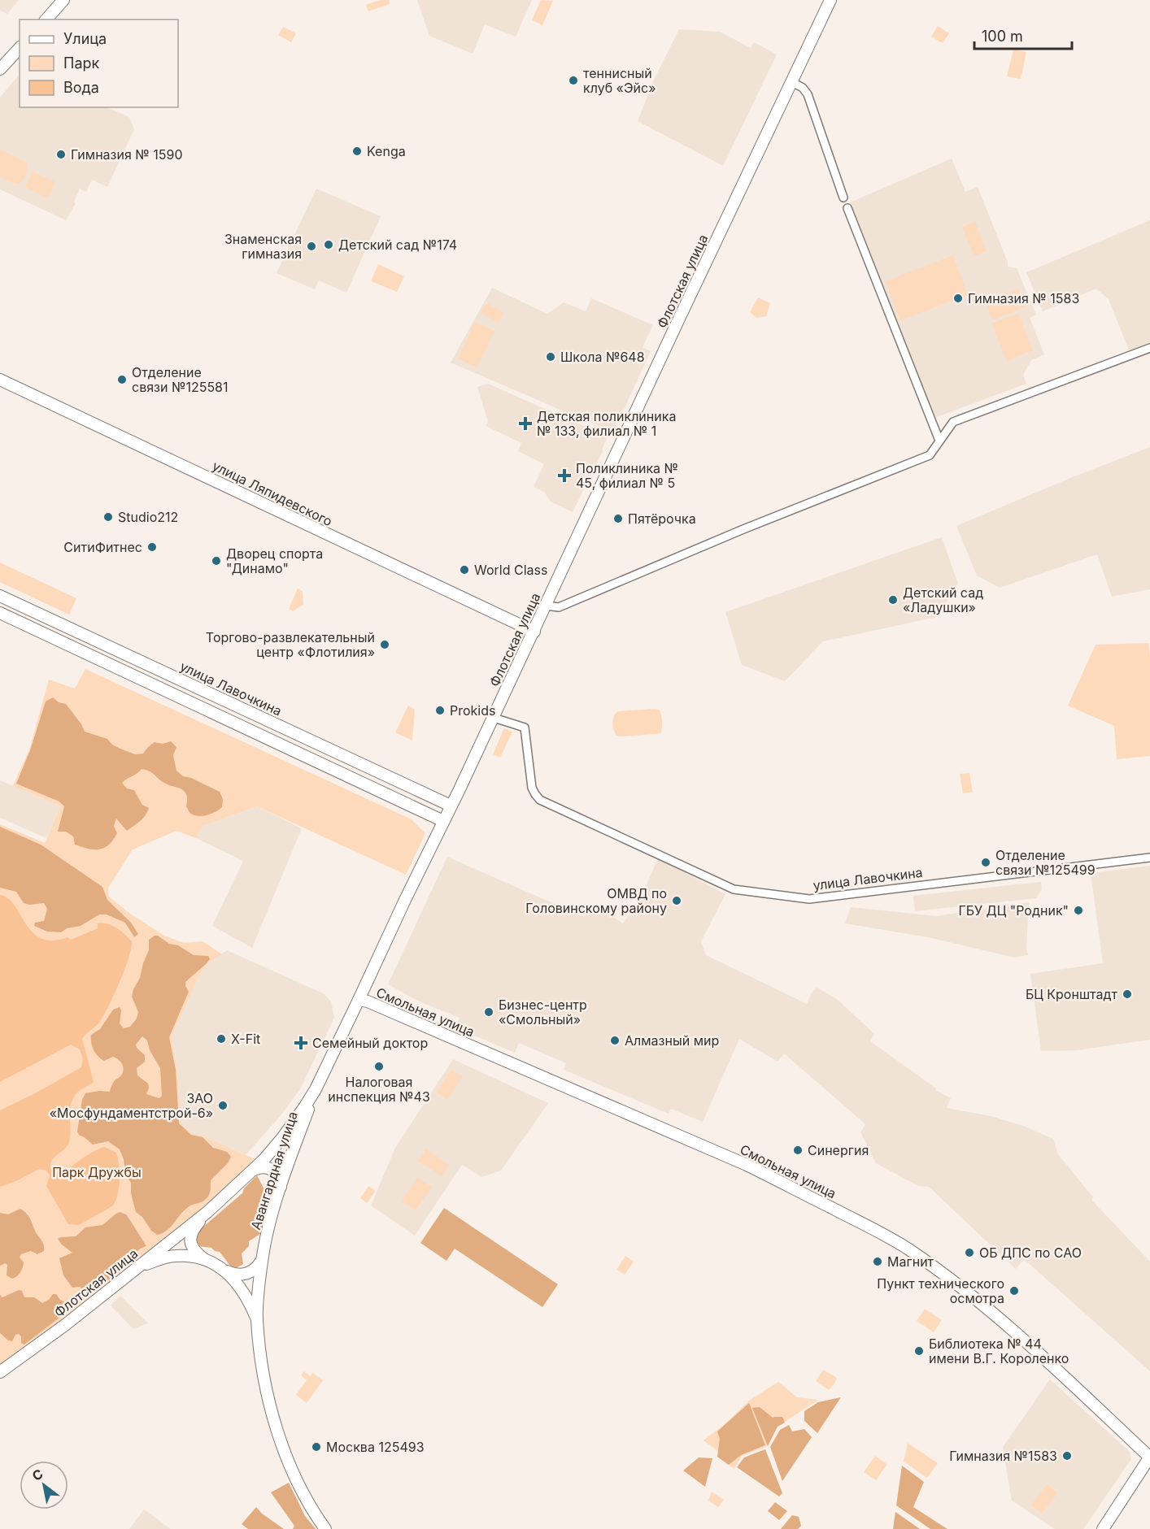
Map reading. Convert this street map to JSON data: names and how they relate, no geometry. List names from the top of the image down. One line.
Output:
{"streets":{"main road":["Флотская улица","улица Ляпидевского","улица Лавочкина","Смольная улица","Авангардная улица"]},"crossings":[["Флотская улица","улица Ляпидевского"],["Флотская улица","улица Лавочкина"],["Флотская улица","Смольная улица"],["Флотская улица","Авангардная улица"]],"parks":["Парк Дружбы"],"places":{"other":["теннисный клуб «Эйс»","Kenga","Гимназия № 1590","Детский сад №174","Знаменская гимназия","Гимназия № 1583","Школа №648","Отделение связи №125581","Studio212","Пятёрочка","СитиФитнес","Дворец спорта \"Динамо\"","World Class","Детский сад «Ладушки»","Торгово-развлекательный центр «Флотилия»","Prokids","Отделение связи №125499","ОМВД по Головинскому району","ГБУ ДЦ \"Родник\"","БЦ Кронштадт","Бизнес-центр «Смольный»","X-Fit","Алмазный мир","Налоговая инспекция №43","ЗАО «Мосфундаментстрой-6»","Синергия","ОБ ДПС по САО","Магнит","Пункт технического осмотра","Библиотека № 44 имени В.Г. Короленко","Москва 125493","Гимназия №1583"],"health":["Детская поликлиника № 133, филиал № 1","Поликлиника № 45, филиал № 5","Семейный доктор"]},"legend":["Улица","Парк","Вода"],"scale_bar":"100 m","north":"top left"}
